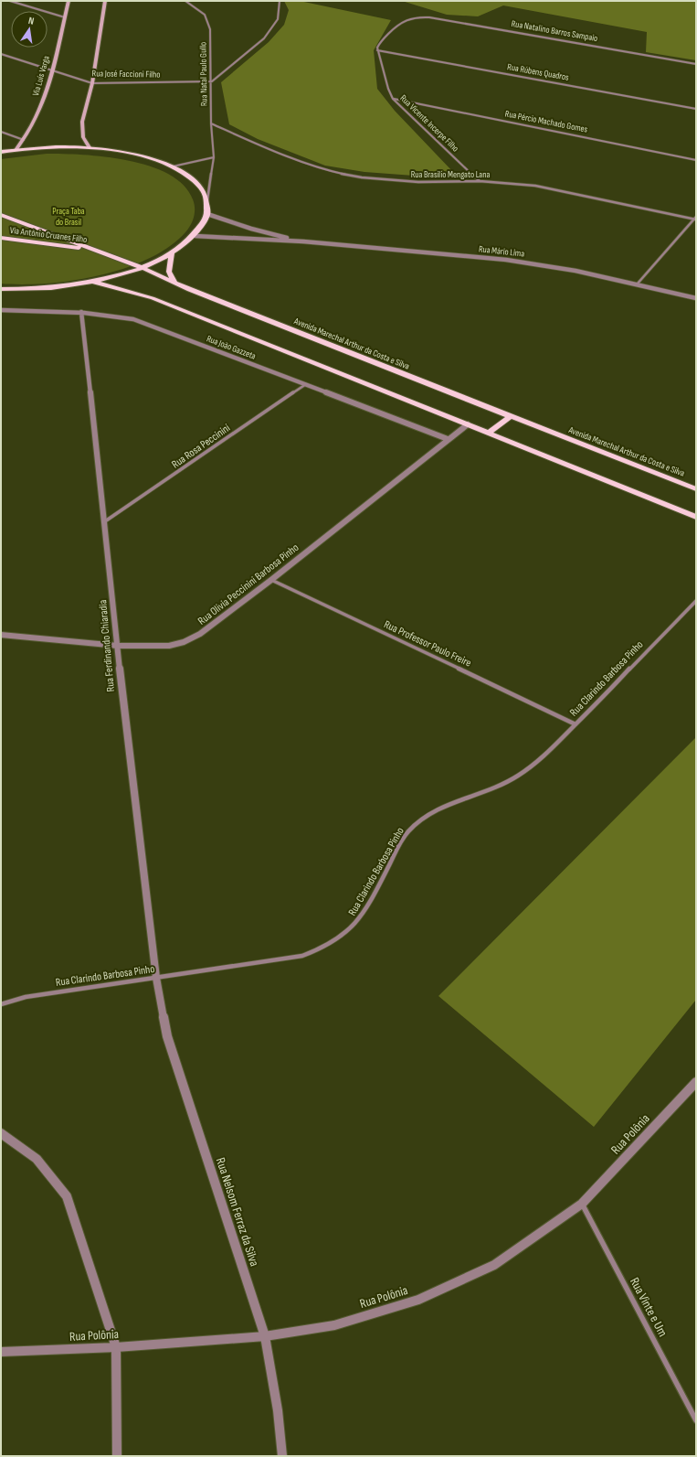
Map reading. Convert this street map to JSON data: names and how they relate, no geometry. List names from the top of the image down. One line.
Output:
{"streets":{"main road":["Via Luís Varga","Via Antônio Cruanes Filho","Avenida Marechal Arthur da Costa e Silva"],"street":["Rua Natalino Barros Sampaio","Rua Rúbens Quadros","Rua José Faccioni Filho","Rua Natal Paulo Gullo","Rua Pércio Machado Gomes","Rua Vicente Incerpe Filho","Rua Brasílio Mengato Lana","Rua Mário Lima","Rua João Gazzeta","Rua Rosa Peccinini","Rua Olívia Peccinini Barbosa Pinho","Rua Professor Paulo Freire","Rua Ferdinando Chiaradia","Rua Clarindo Barbosa Pinho","Rua Polônia","Rua Nelsom Ferraz da Silva","Rua Vinte e Um"]},"crossings":[["Rua Natalino Barros Sampaio","Rua Rúbens Quadros"],["Rua Natalino Barros Sampaio","Rua Vicente Incerpe Filho"],["Rua Rúbens Quadros","Rua Vicente Incerpe Filho"],["Rua José Faccioni Filho","Rua Natal Paulo Gullo"],["Rua José Faccioni Filho","Via Luís Varga"],["Rua Natal Paulo Gullo","Rua Brasílio Mengato Lana"],["Rua Pércio Machado Gomes","Rua Vicente Incerpe Filho"],["Rua Vicente Incerpe Filho","Rua Brasílio Mengato Lana"],["Via Antônio Cruanes Filho","Avenida Marechal Arthur da Costa e Silva"],["Rua João Gazzeta","Rua Rosa Peccinini"],["Rua João Gazzeta","Rua Olívia Peccinini Barbosa Pinho"],["Rua João Gazzeta","Rua Ferdinando Chiaradia"],["Rua Rosa Peccinini","Rua Ferdinando Chiaradia"],["Rua Olívia Peccinini Barbosa Pinho","Rua Professor Paulo Freire"],["Rua Olívia Peccinini Barbosa Pinho","Rua Ferdinando Chiaradia"],["Rua Professor Paulo Freire","Rua Clarindo Barbosa Pinho"],["Rua Ferdinando Chiaradia","Rua Clarindo Barbosa Pinho"],["Rua Ferdinando Chiaradia","Rua Nelsom Ferraz da Silva"],["Rua Clarindo Barbosa Pinho","Rua Nelsom Ferraz da Silva"],["Rua Polônia","Rua Nelsom Ferraz da Silva"],["Rua Polônia","Rua Vinte e Um"]],"parks":["Praça Taba do Brasil"],"north":"top"}
